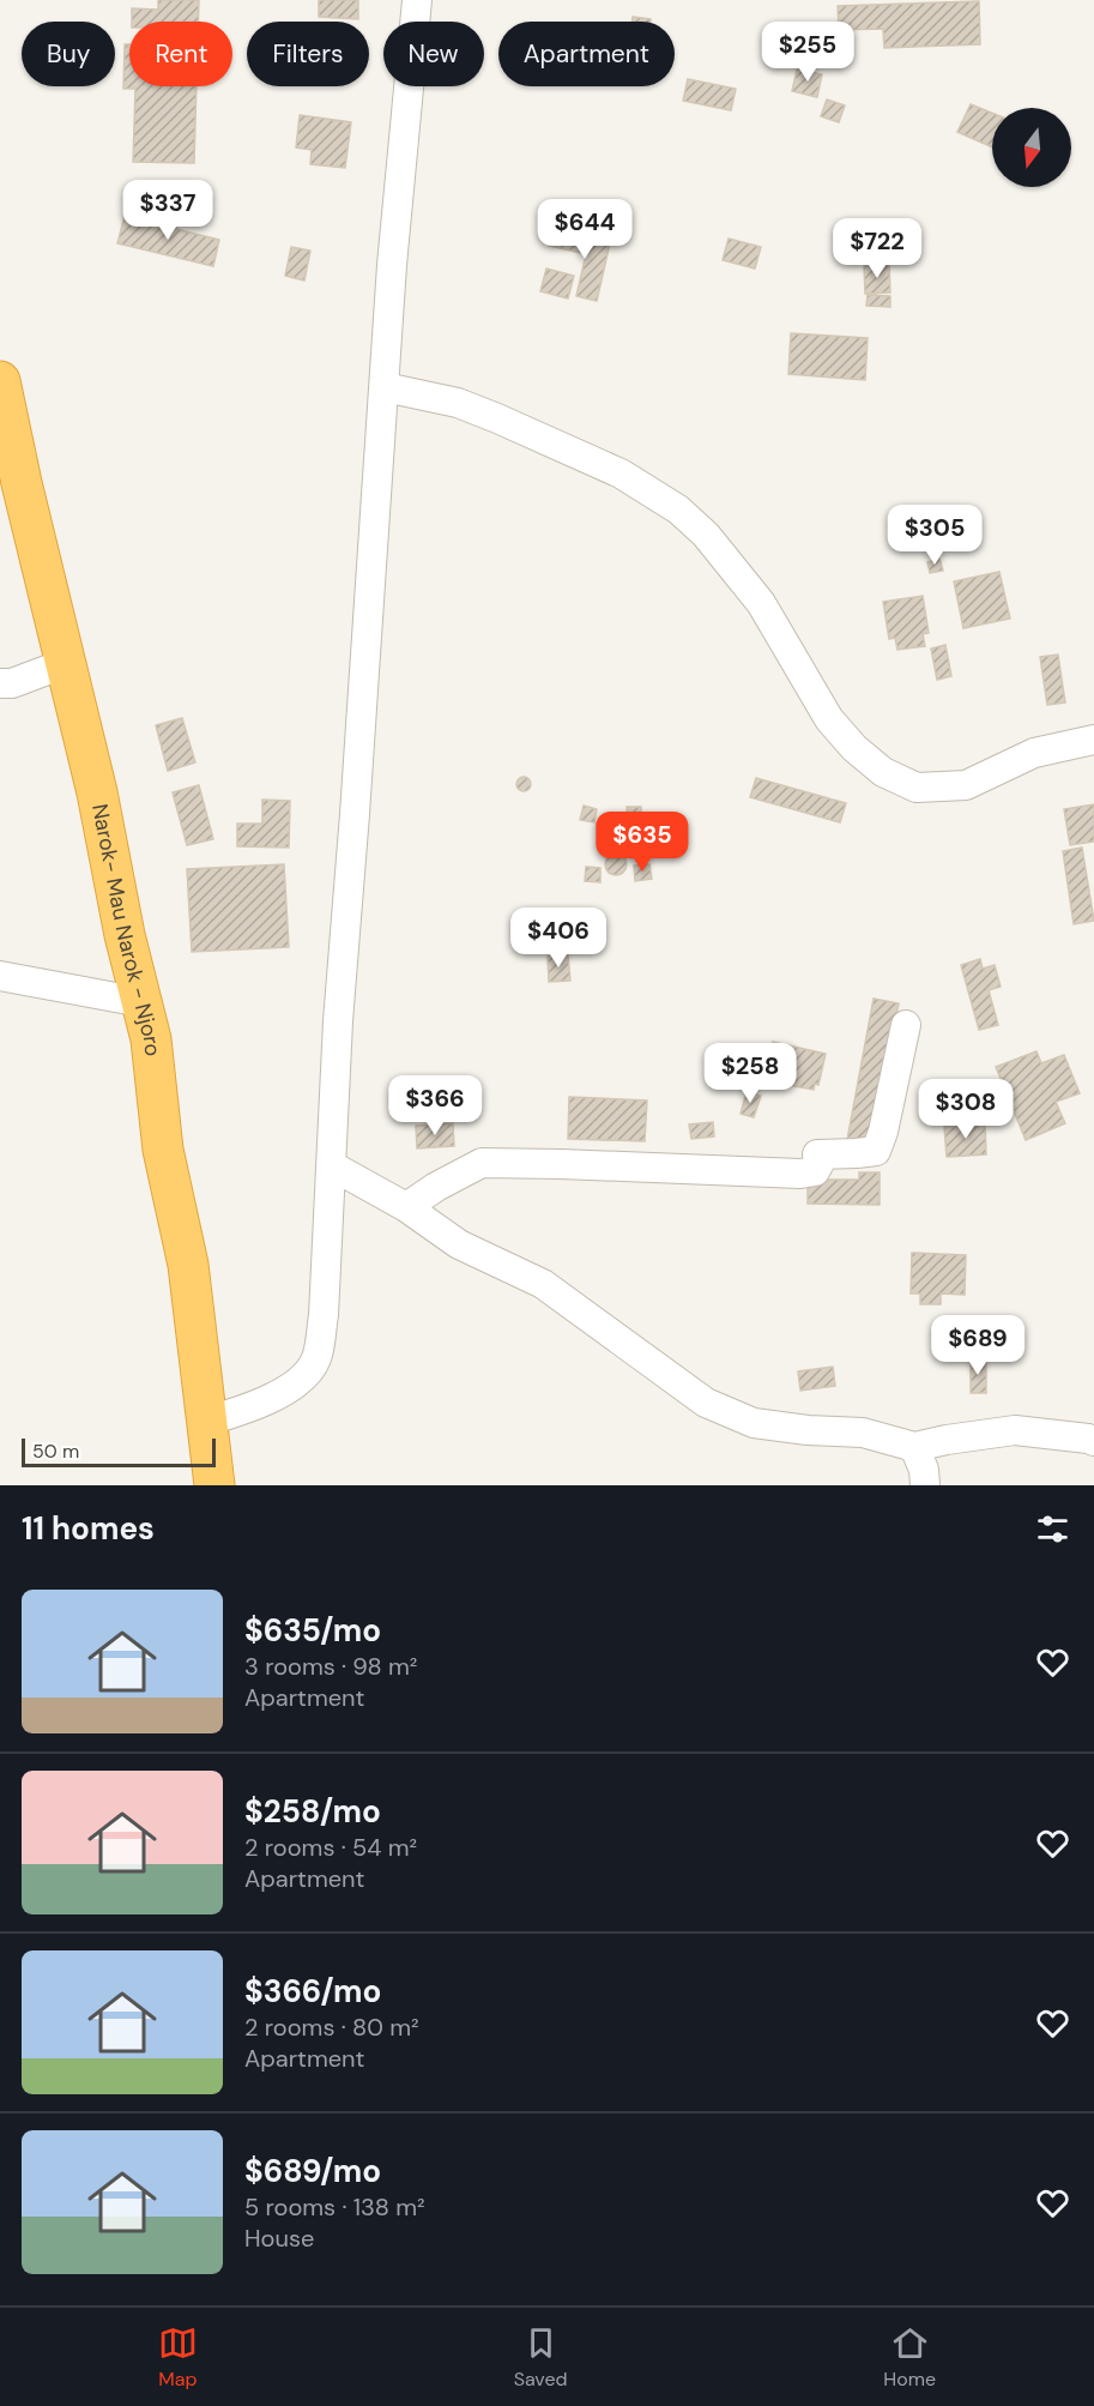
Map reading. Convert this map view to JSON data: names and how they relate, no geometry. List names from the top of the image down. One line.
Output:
{"streets":{"highway":["Narok- Mau Narok - Njoro"]},"scale_bar":"50 m","north":"bottom","page":{"price":["$255","$337","$644","$722","$305","$635","$406","$258","$366","$308","$689"],"chip":["Buy","Rent","Filters","New","Apartment"],"scale":"50 m","heading":"11 homes","list":[{"name":"$635/mo","note":"3 rooms · 98 m² · Apartment"},{"name":"$258/mo","note":"2 rooms · 54 m² · Apartment"},{"name":"$366/mo","note":"2 rooms · 80 m² · Apartment"},{"name":"$689/mo","note":"5 rooms · 138 m² · House"}],"tabs":["Map","Saved","Home"]}}
